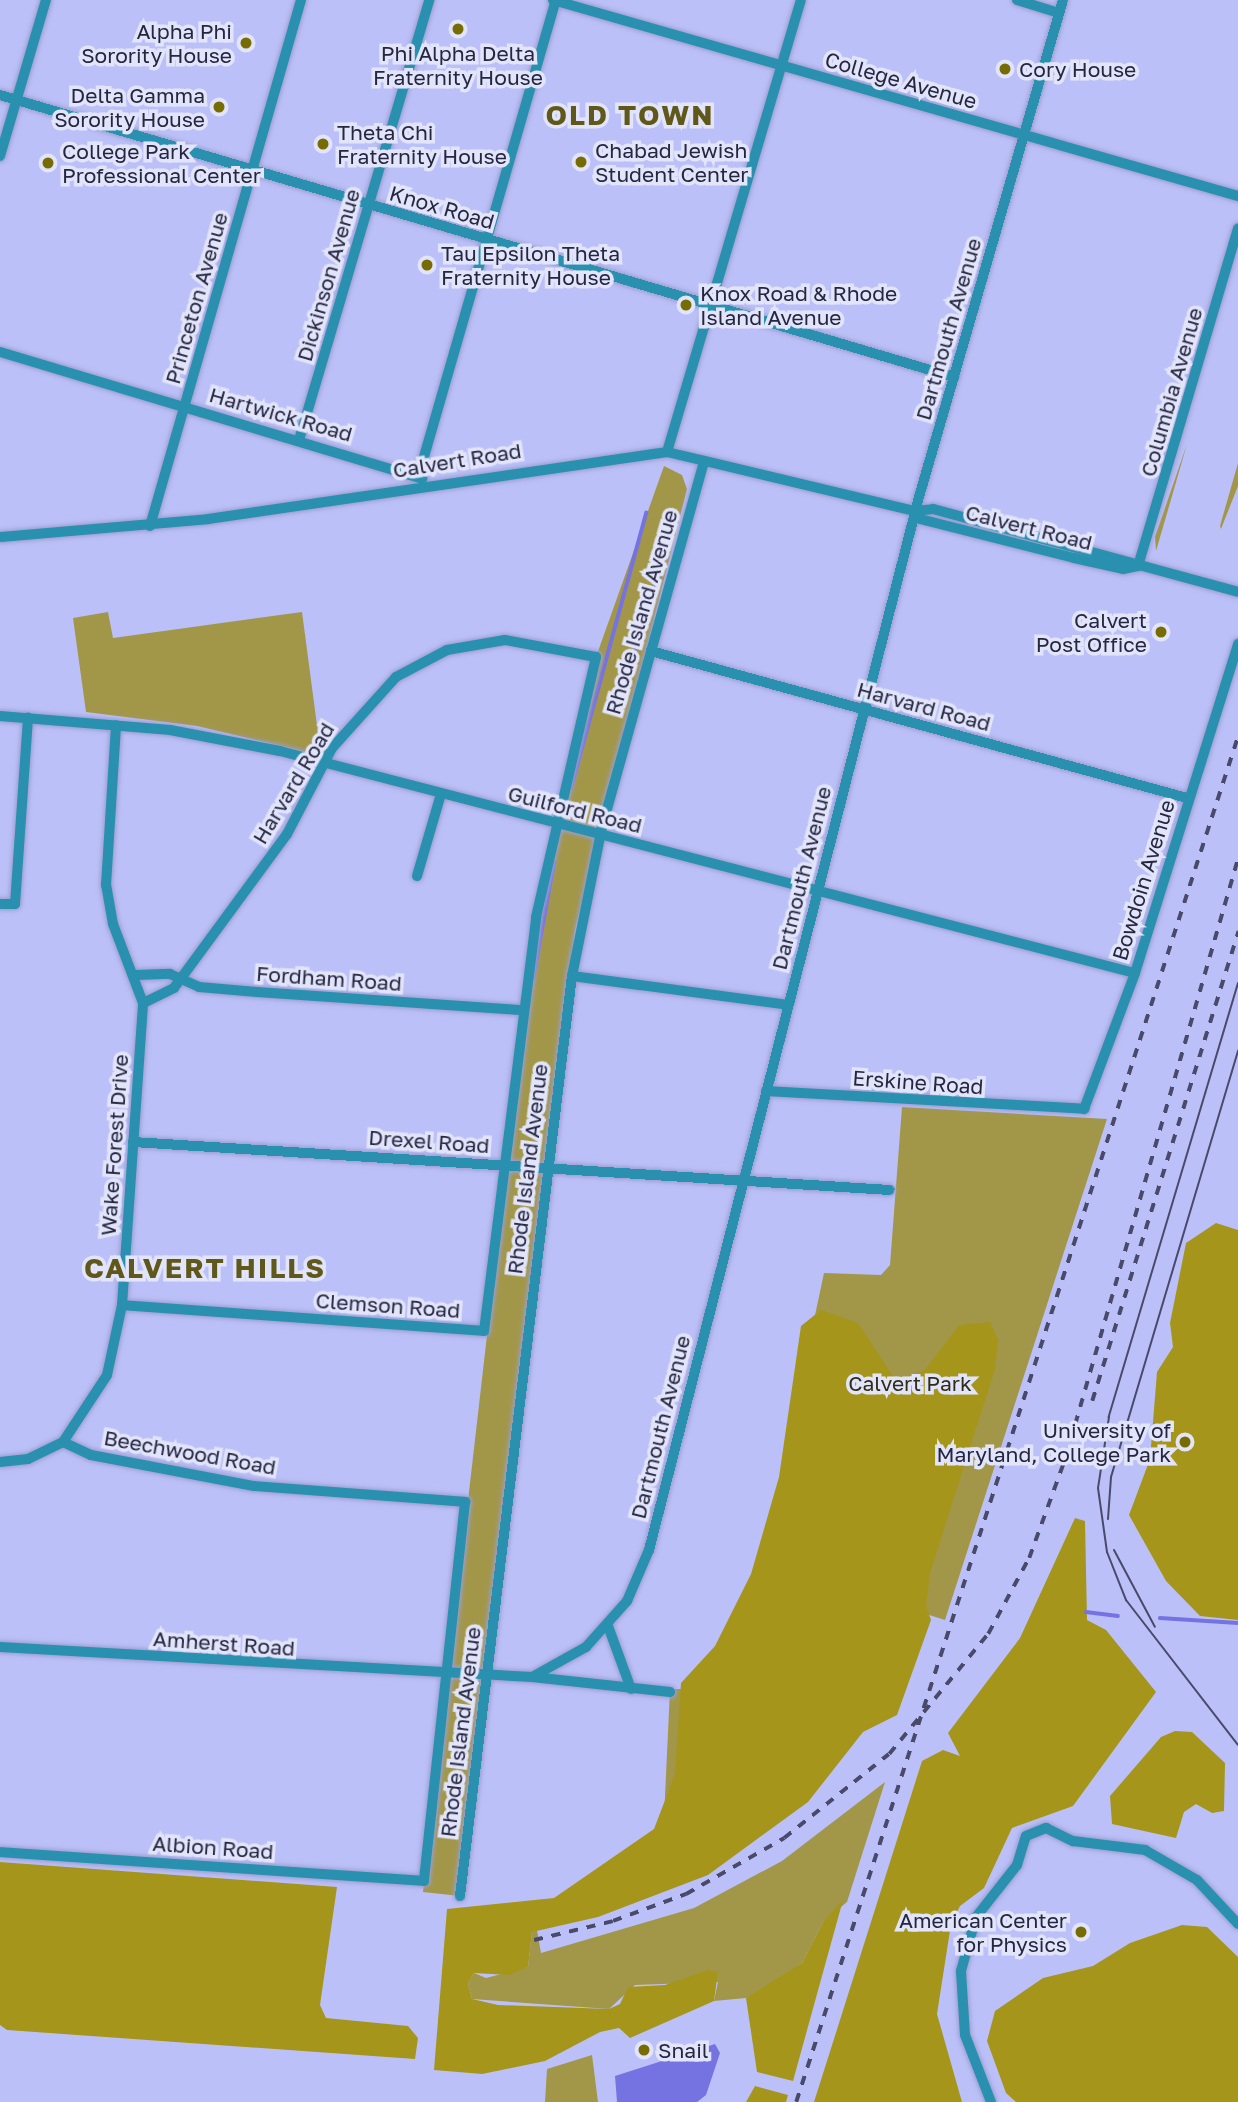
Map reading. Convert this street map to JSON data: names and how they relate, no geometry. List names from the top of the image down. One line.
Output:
{"streets":{"street":["College Avenue","Knox Road","Dickinson Avenue","Princeton Avenue","Dartmouth Avenue","Columbia Avenue","Hartwick Road","Calvert Road","Rhode Island Avenue","Harvard Road","Guilford Road","Bowdoin Avenue","Fordham Road","Erskine Road","Drexel Road","Wake Forest Drive","Clemson Road","Beechwood Road","Amherst Road","Albion Road"]},"crossings":[["College Avenue","Dartmouth Avenue"],["Knox Road","Dickinson Avenue"],["Knox Road","Princeton Avenue"],["Knox Road","Dartmouth Avenue"],["Dickinson Avenue","Hartwick Road"],["Princeton Avenue","Hartwick Road"],["Princeton Avenue","Calvert Road"],["Dartmouth Avenue","Calvert Road"],["Dartmouth Avenue","Rhode Island Avenue"],["Dartmouth Avenue","Harvard Road"],["Dartmouth Avenue","Guilford Road"],["Dartmouth Avenue","Erskine Road"],["Dartmouth Avenue","Drexel Road"],["Dartmouth Avenue","Amherst Road"],["Columbia Avenue","Calvert Road"],["Hartwick Road","Calvert Road"],["Calvert Road","Rhode Island Avenue"],["Rhode Island Avenue","Harvard Road"],["Rhode Island Avenue","Guilford Road"],["Rhode Island Avenue","Fordham Road"],["Rhode Island Avenue","Drexel Road"],["Rhode Island Avenue","Clemson Road"],["Rhode Island Avenue","Beechwood Road"],["Rhode Island Avenue","Amherst Road"],["Rhode Island Avenue","Albion Road"],["Harvard Road","Guilford Road"],["Harvard Road","Bowdoin Avenue"],["Harvard Road","Fordham Road"],["Guilford Road","Bowdoin Avenue"],["Bowdoin Avenue","Erskine Road"],["Drexel Road","Wake Forest Drive"],["Wake Forest Drive","Clemson Road"],["Wake Forest Drive","Beechwood Road"]],"districts":["OLD TOWN","CALVERT HILLS"],"parks":["Calvert Park"],"places":["Phi Alpha Delta Fraternity House","Alpha Phi Sorority House","Cory House","Delta Gamma Sorority House","Theta Chi Fraternity House","Chabad Jewish Student Center","College Park Professional Center","Tau Epsilon Theta Fraternity House","Knox Road & Rhode Island Avenue","Calvert Post Office","University of Maryland, College Park","American Center for Physics","Snail"]}
